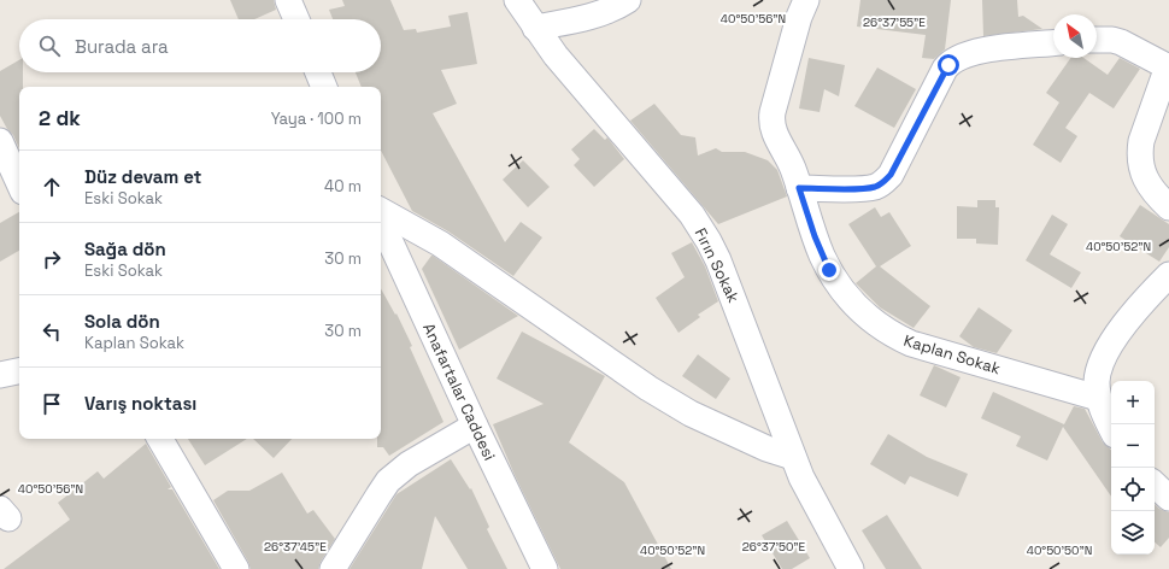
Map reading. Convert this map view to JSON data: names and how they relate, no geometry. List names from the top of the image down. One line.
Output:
{"streets":{"street":["Fırın Sokak","Kaplan Sokak","Anafartalar Caddesi"]},"north":"top left","page":{"search":"Burada ara","heading":["2 dk","Yaya · 100 m"],"list":[["Düz devam et","Eski Sokak","40 m"],["Sağa dön","Eski Sokak","30 m"],["Sola dön","Kaplan Sokak","30 m"],"Varış noktası"],"map_buttons":["+","−"]},"coordinates":["40°50'56\"N","26°37'55\"E","40°50'52\"N","26°37'45\"E","26°37'50\"E","40°50'50\"N"]}
